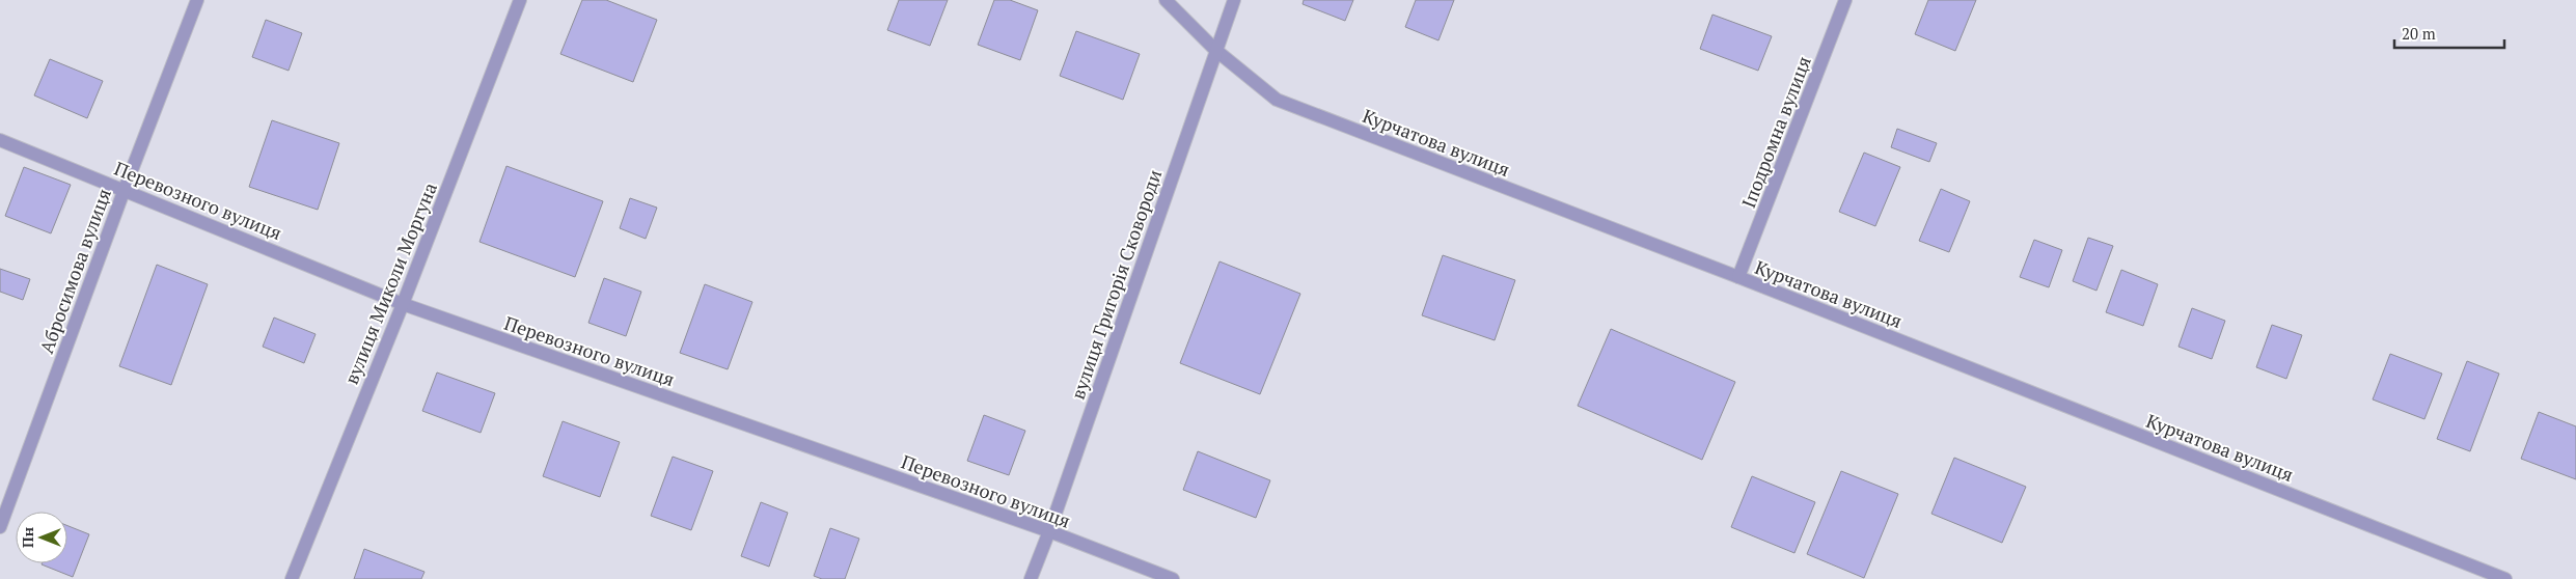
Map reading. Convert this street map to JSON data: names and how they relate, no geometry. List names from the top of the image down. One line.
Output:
{"streets":{"street":["Іподромна вулиця","Курчатова вулиця","Перевозного вулиця","Абросимова вулиця","вулиця Миколи Моргуна","вулиця Григорія Сковороди"]},"crossings":[["Іподромна вулиця","Курчатова вулиця"],["Курчатова вулиця","вулиця Григорія Сковороди"],["Перевозного вулиця","Абросимова вулиця"],["Перевозного вулиця","вулиця Миколи Моргуна"],["Перевозного вулиця","вулиця Григорія Сковороди"]],"scale_bar":"20 m","north":"left"}
